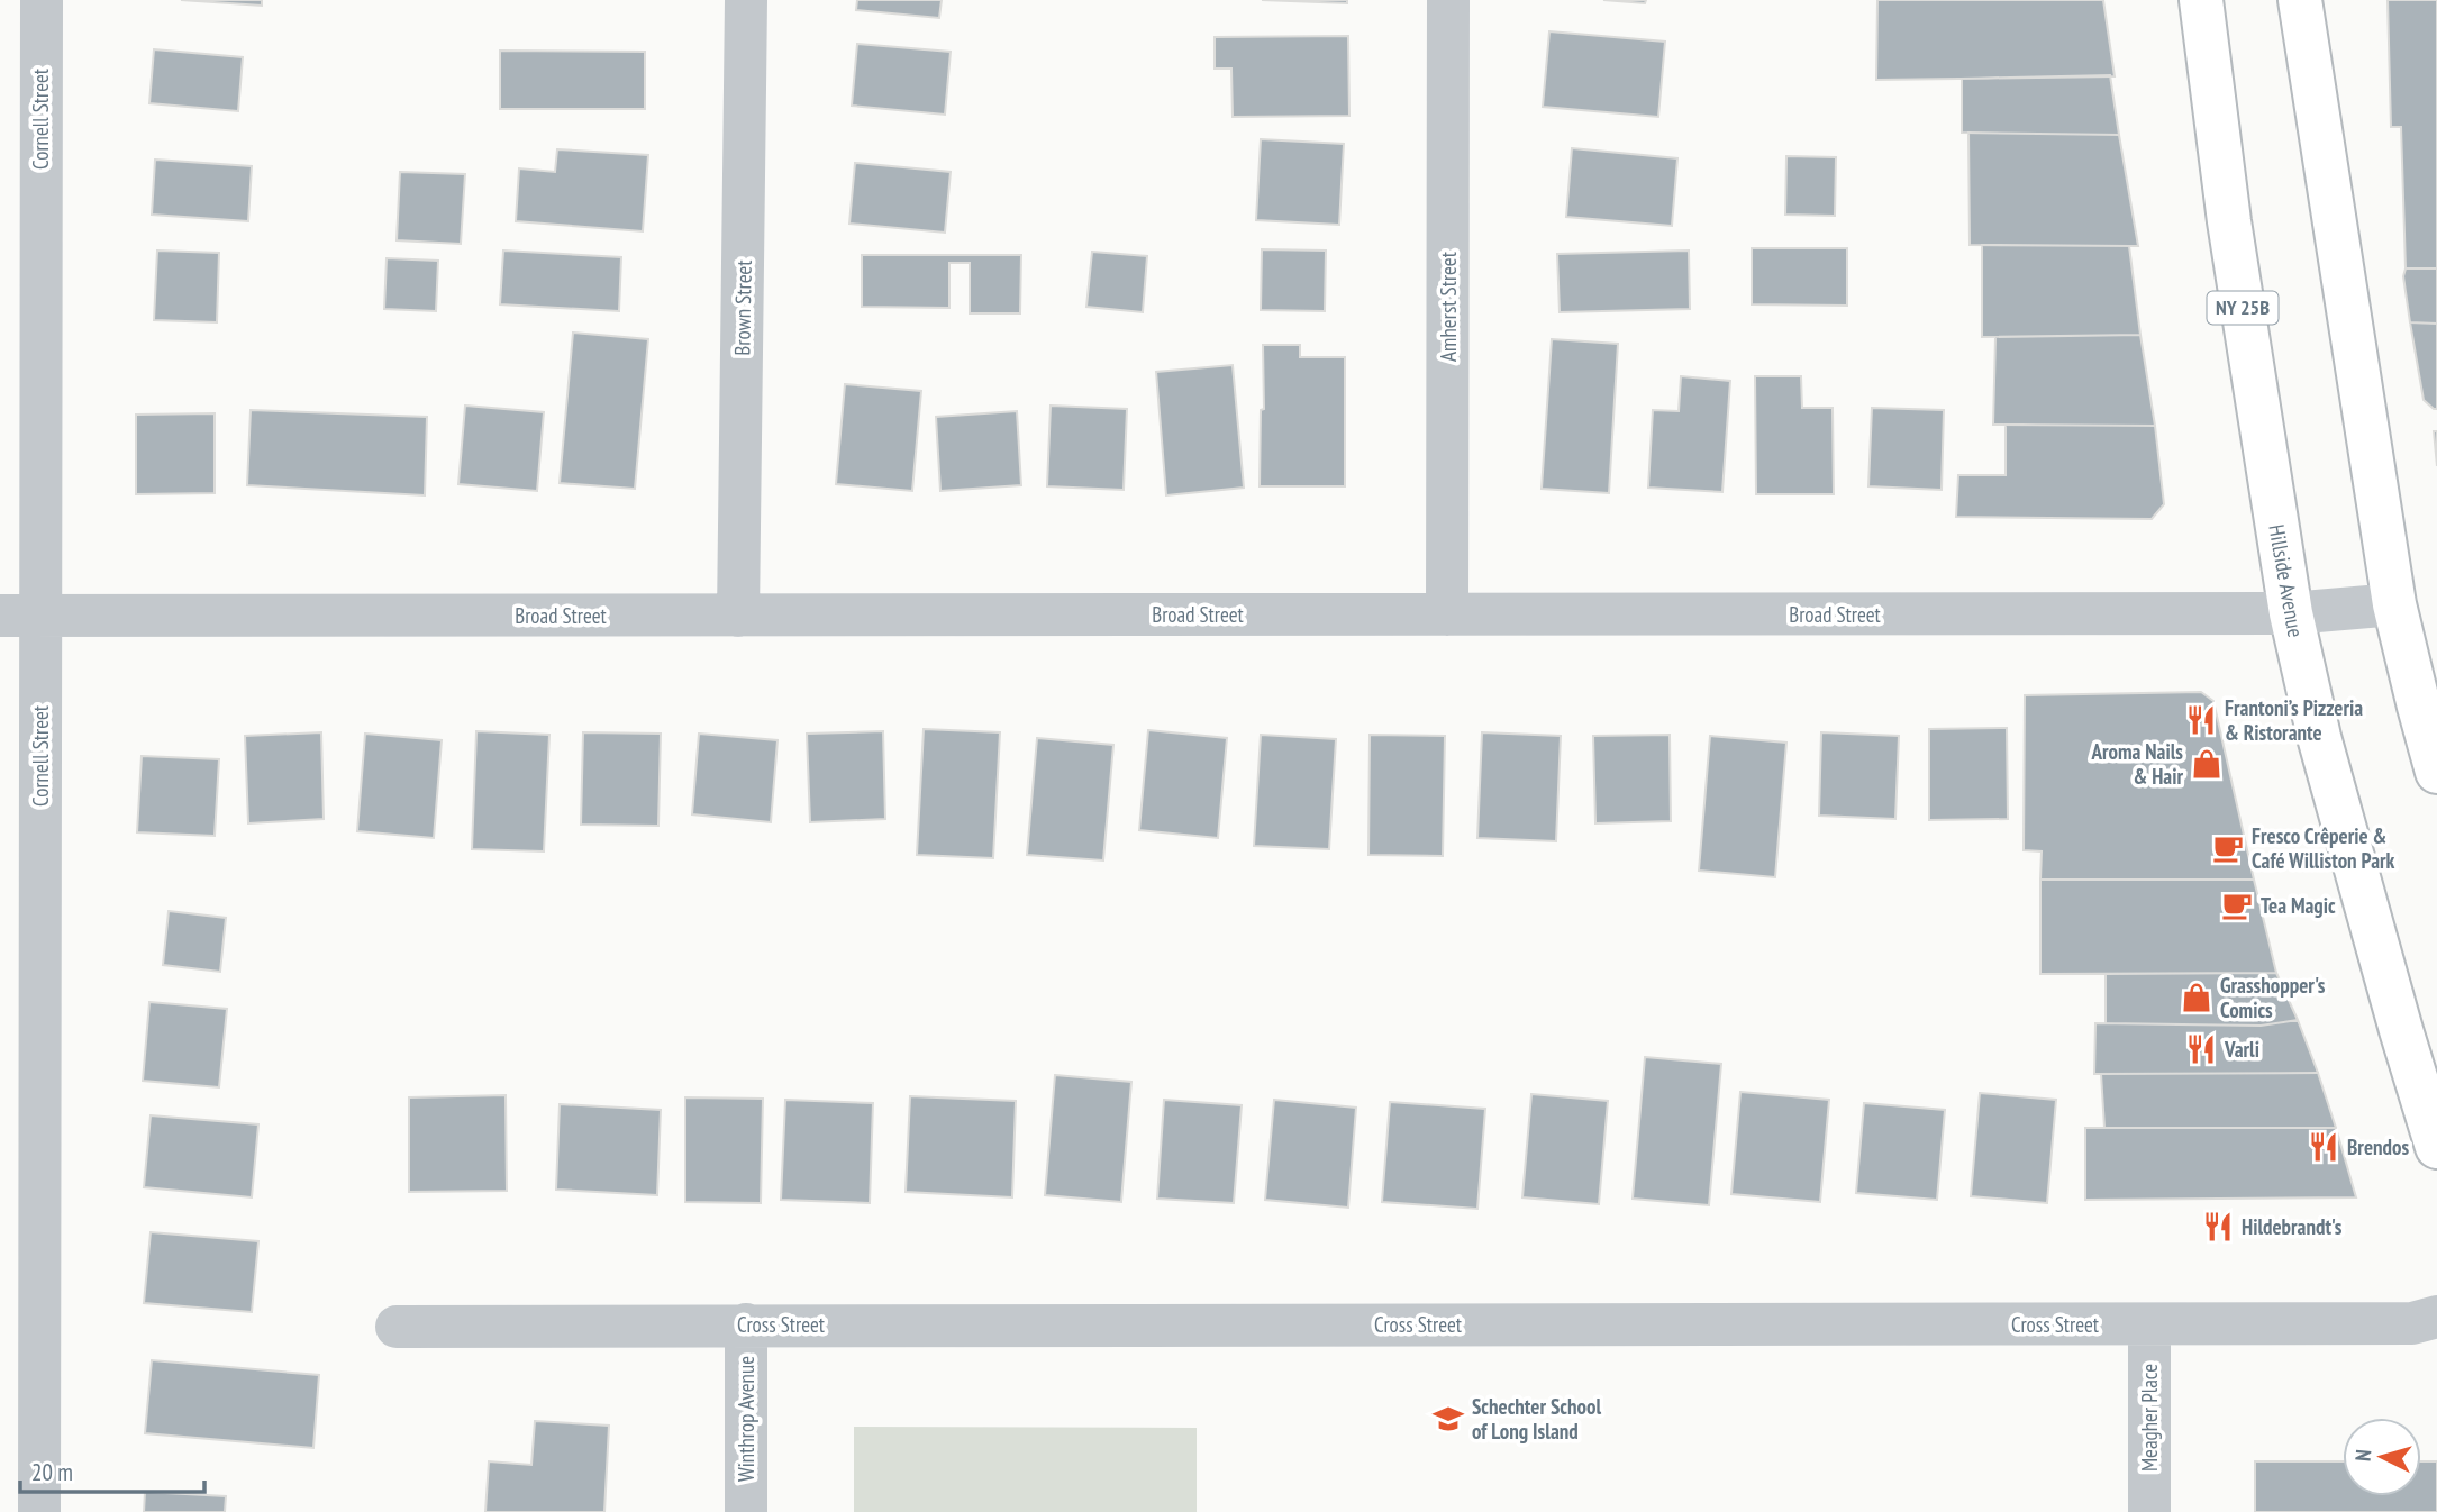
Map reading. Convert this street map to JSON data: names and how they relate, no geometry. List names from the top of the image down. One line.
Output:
{"streets":{"main road":["NY 25B","Hillside Avenue"],"street":["Cornell Street","Amherst Street","Brown Street","Broad Street","Cross Street","Meagher Place","Winthrop Avenue"]},"crossings":[["Cornell Street","Broad Street"],["Amherst Street","Broad Street"],["Brown Street","Broad Street"],["Hillside Avenue","Broad Street"],["Cross Street","Meagher Place"],["Cross Street","Winthrop Avenue"]],"places":{"restaurant":["Frantoni’s Pizzeria & Ristorante","Varli","Brendos","Hildebrandt's"],"shop":["Aroma Nails & Hair","Grasshopper's Comics"],"cafe":["Fresco Crêperie & Café Williston Park","Tea Magic"],"school or university":["Schechter School of Long Island"]},"scale_bar":"20 m","north":"left"}
